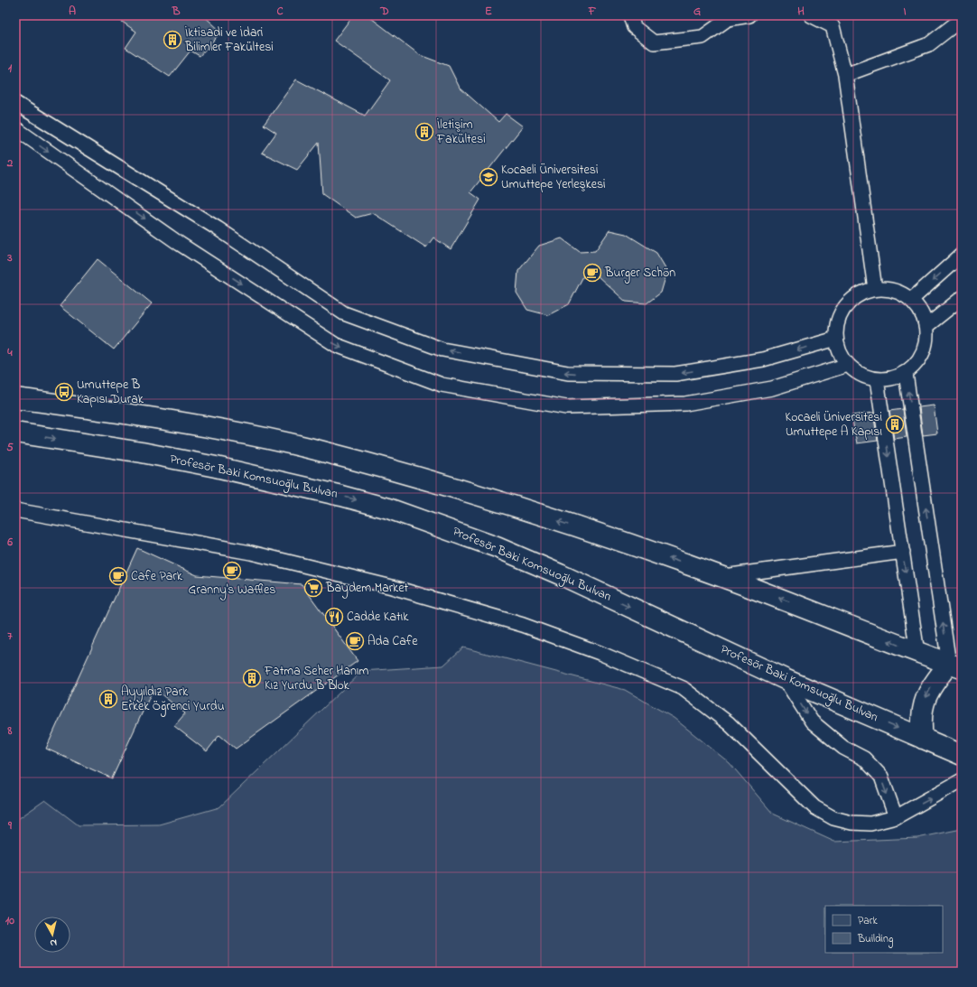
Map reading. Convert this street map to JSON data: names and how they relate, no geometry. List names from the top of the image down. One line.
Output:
{"streets":{"highway":["Profesör Baki Komsuoğlu Bulvarı"]},"places":{"building":["İktisadi ve İdari Bilimler Fakültesi","İletişim Fakültesi","Kocaeli Üniversitesi Umuttepe A Kapısı","Fatma Seher Hanım Kız Yurdu B Blok","Ayyıldız Park Erkek Öğrenci Yurdu"],"school or university":["Kocaeli Üniversitesi Umuttepe Yerleşkesi"],"cafe":["Burger Schön","Granny's Waffles","Cafe Park","Ada Cafe"],"bus stop":["Umuttepe B Kapısı Durak"],"supermarket":["Baydem Market"],"restaurant":["Cadde Katık"]},"legend":["Park","Building"],"north":"bottom","grid":{"columns":["A","B","C","D","E","F","G","H","I"],"rows":["1","2","3","4","5","6","7","8","9","10"]}}
